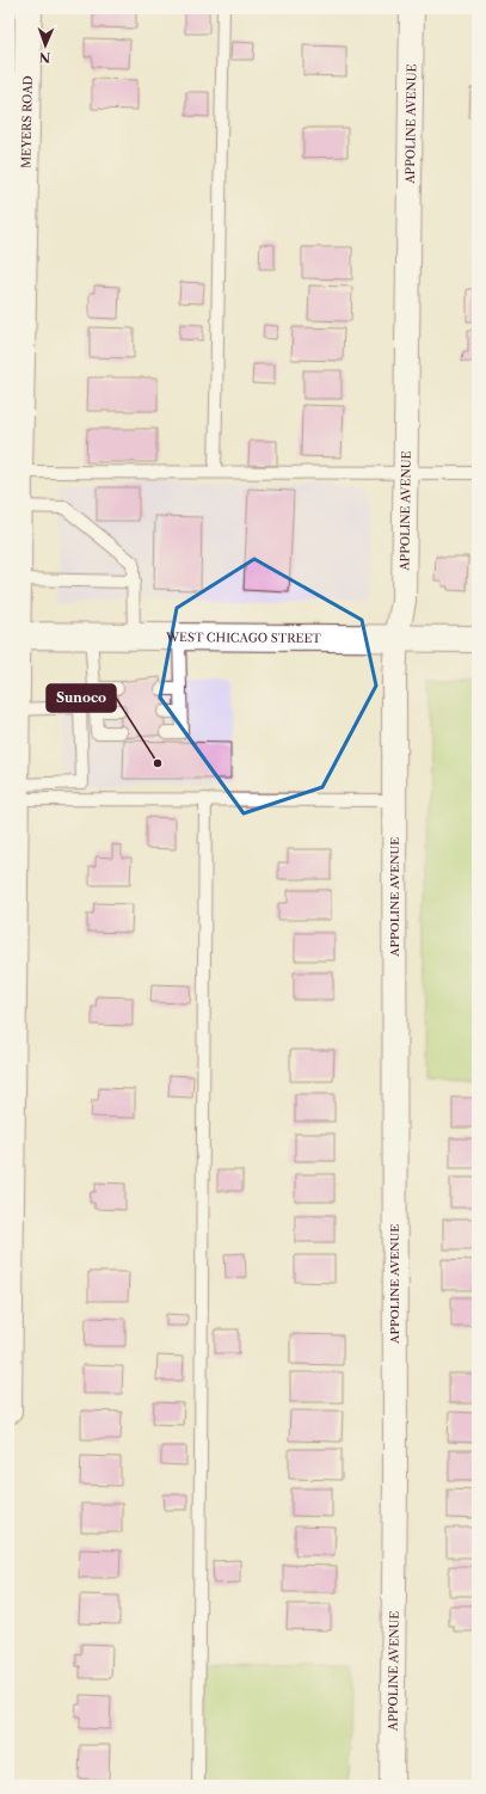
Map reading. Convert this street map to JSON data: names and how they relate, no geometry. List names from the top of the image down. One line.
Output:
{"streets":{"street":["MEYERS ROAD","APPOLINE AVENUE","WEST CHICAGO STREET"]},"crossings":[["MEYERS ROAD","WEST CHICAGO STREET"],["APPOLINE AVENUE","WEST CHICAGO STREET"]],"places":["Sunoco"],"north":"bottom"}
